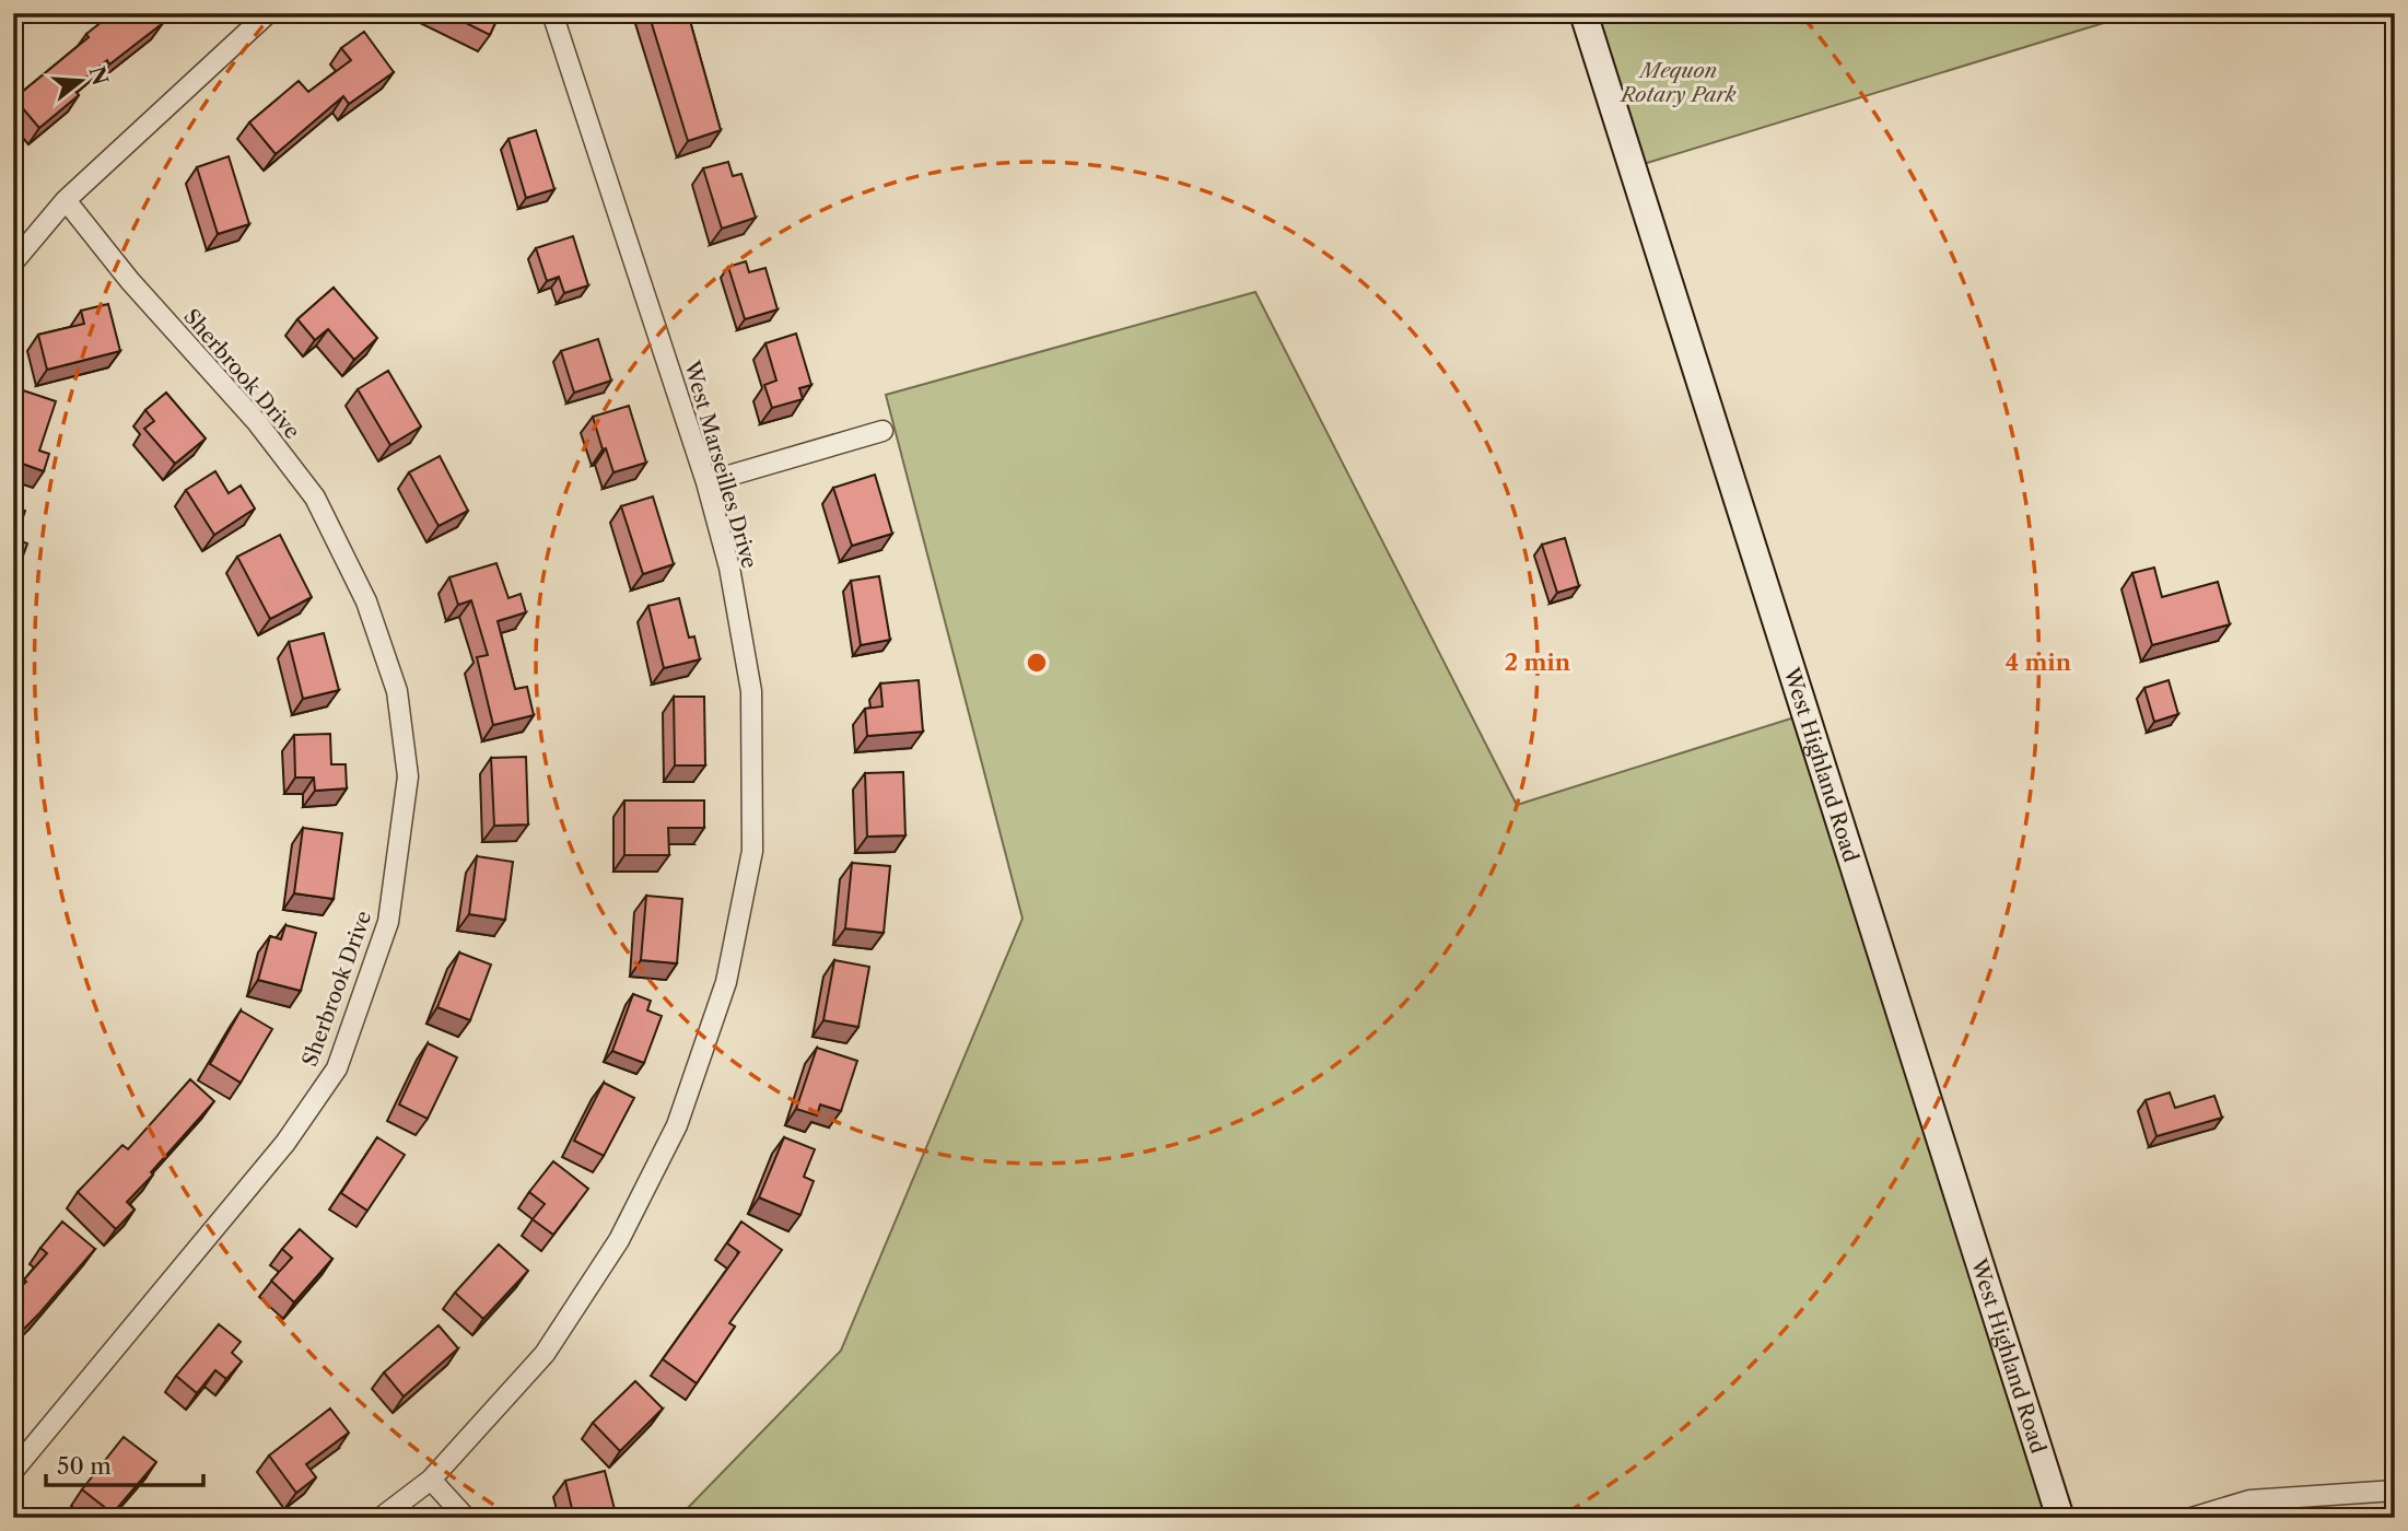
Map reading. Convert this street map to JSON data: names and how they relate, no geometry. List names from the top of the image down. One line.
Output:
{"streets":{"main road":["West Highland Road"],"street":["Sherbrook Drive","West Marseilles Drive"]},"parks":["Mequon Rotary Park"],"scale_bar":"50 m","north":"right","rings":["2 min","4 min"]}
